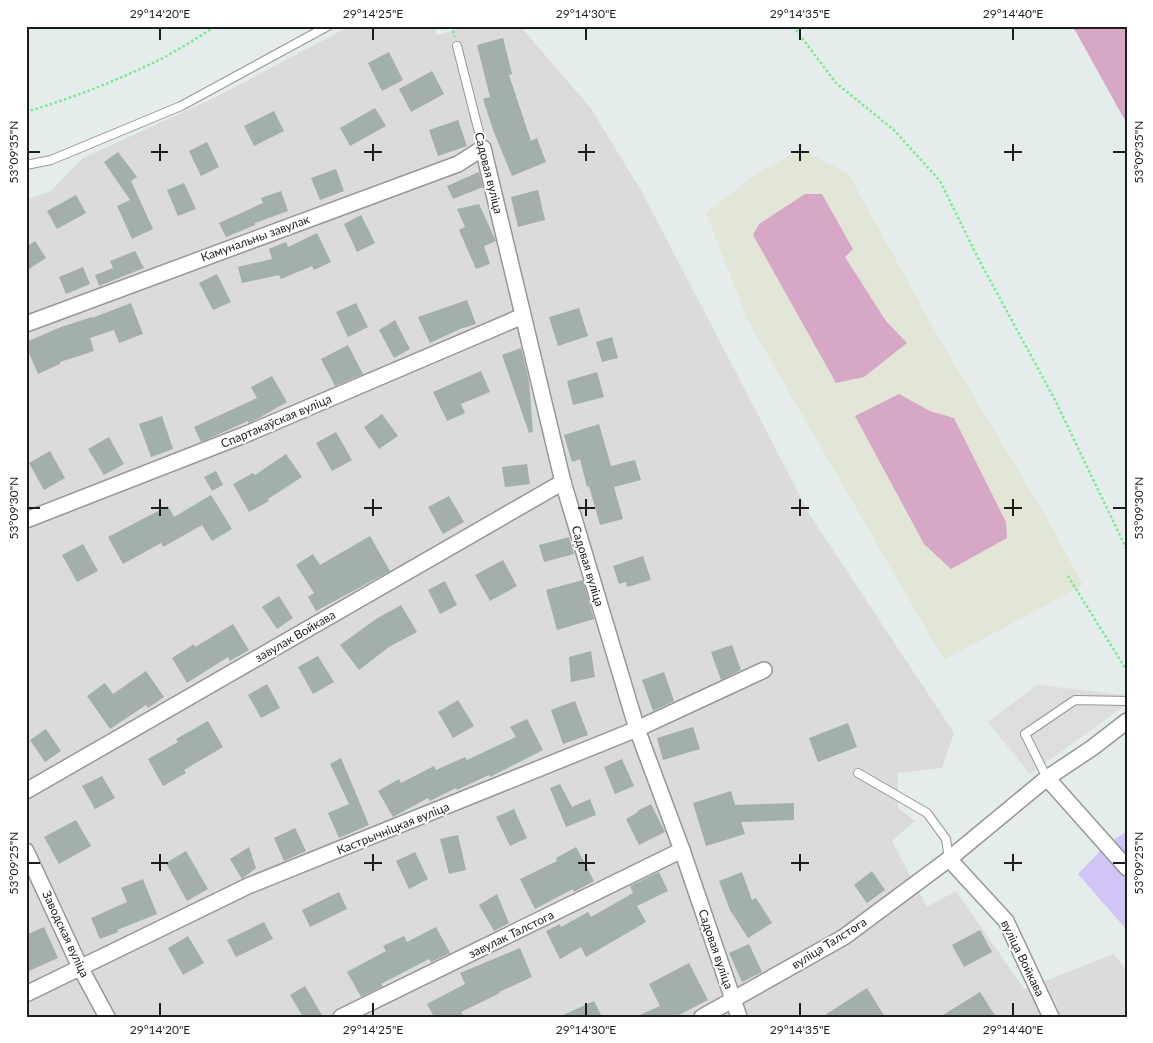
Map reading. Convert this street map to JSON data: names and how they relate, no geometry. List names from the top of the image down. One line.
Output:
{"streets":{"street":["Садовая вуліца","Камунальны завулак","Спартакаўская вуліца","завулак Войкава","Кастрычніцкая вуліца","Заводская вуліца","завулак Талстога","вуліца Талстога","вуліца Войкава"]},"crossings":[["Садовая вуліца","Камунальны завулак"],["Садовая вуліца","Спартакаўская вуліца"],["Садовая вуліца","завулак Войкава"],["Садовая вуліца","Кастрычніцкая вуліца"],["Садовая вуліца","завулак Талстога"],["Садовая вуліца","вуліца Талстога"],["Кастрычніцкая вуліца","Заводская вуліца"],["вуліца Талстога","вуліца Войкава"]],"coordinates":["29°14'20\"E","29°14'25\"E","29°14'30\"E","29°14'35\"E","29°14'40\"E","53°09'35\"N","53°09'30\"N","53°09'25\"N"]}
